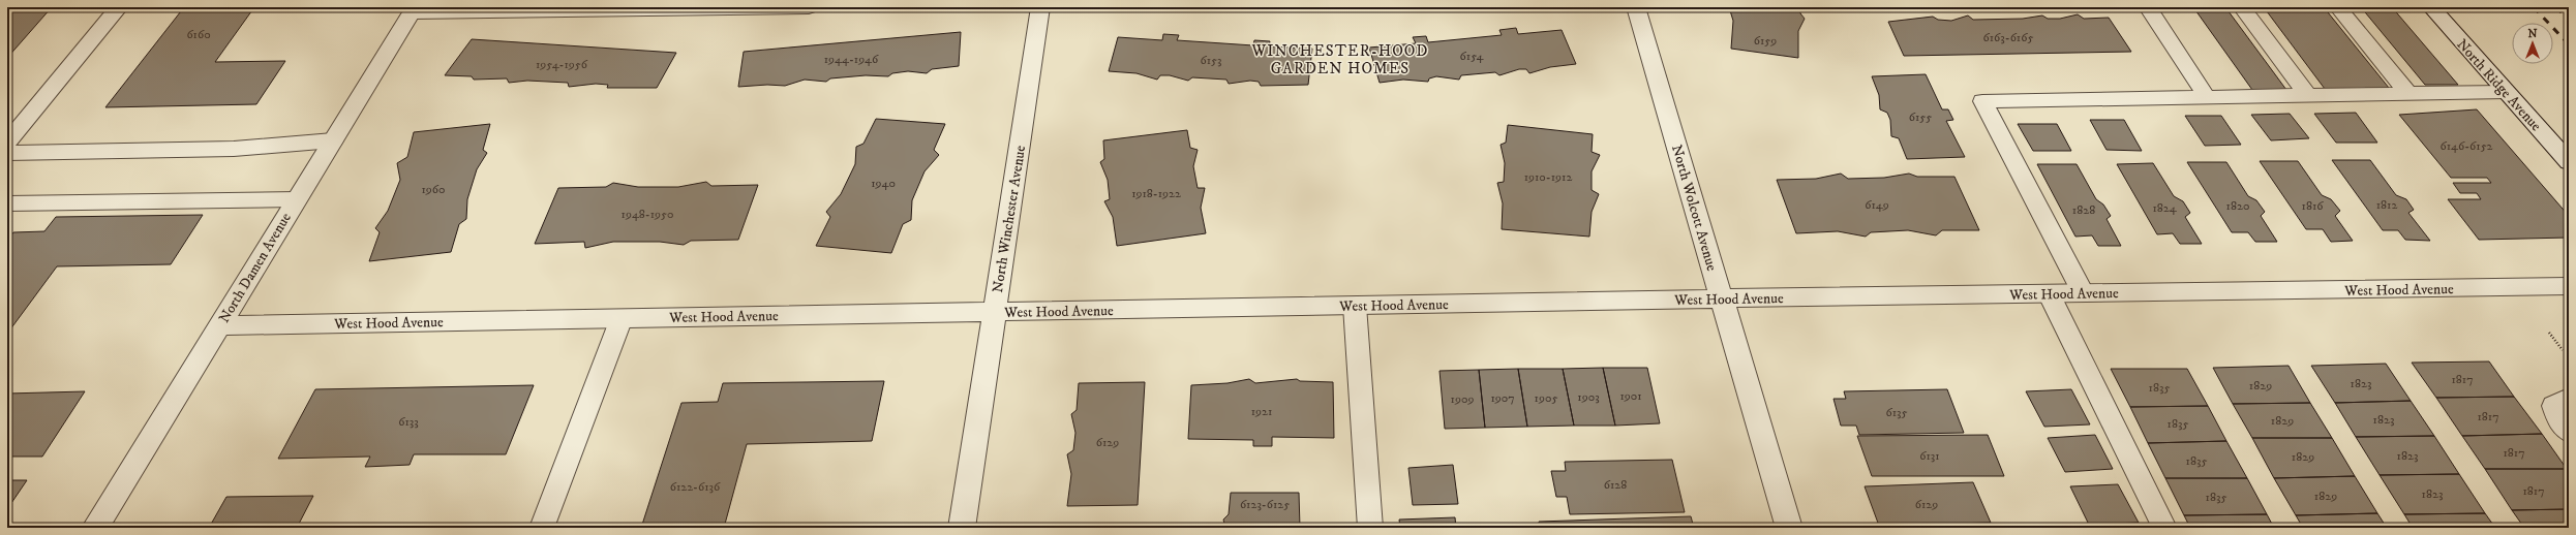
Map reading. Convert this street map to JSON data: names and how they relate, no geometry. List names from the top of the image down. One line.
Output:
{"streets":{"street":["North Ridge Avenue","North Wolcott Avenue","North Winchester Avenue","North Damen Avenue","West Hood Avenue"]},"crossings":[["North Wolcott Avenue","West Hood Avenue"],["North Winchester Avenue","West Hood Avenue"],["North Damen Avenue","West Hood Avenue"]],"districts":["WINCHESTER-HOOD GARDEN HOMES"],"house_numbers":["6160","6163-6165","6159","6154","1944-1946","6153","1954-1956","6155","6146-6152","1910-1912","1940","1960","1918-1922","6149","1812","1820","1816","1824","1828","1948-1950","1817","1823","1829","1835","1901","1903","1907","1905","1909","1921","6135","1817","1823","1829","6133","1835","6129","1817","6131","1823","1829","1835","6128","6122-6136","1817","1823","1829","1835","6123-6125","6129"],"north":"top"}
